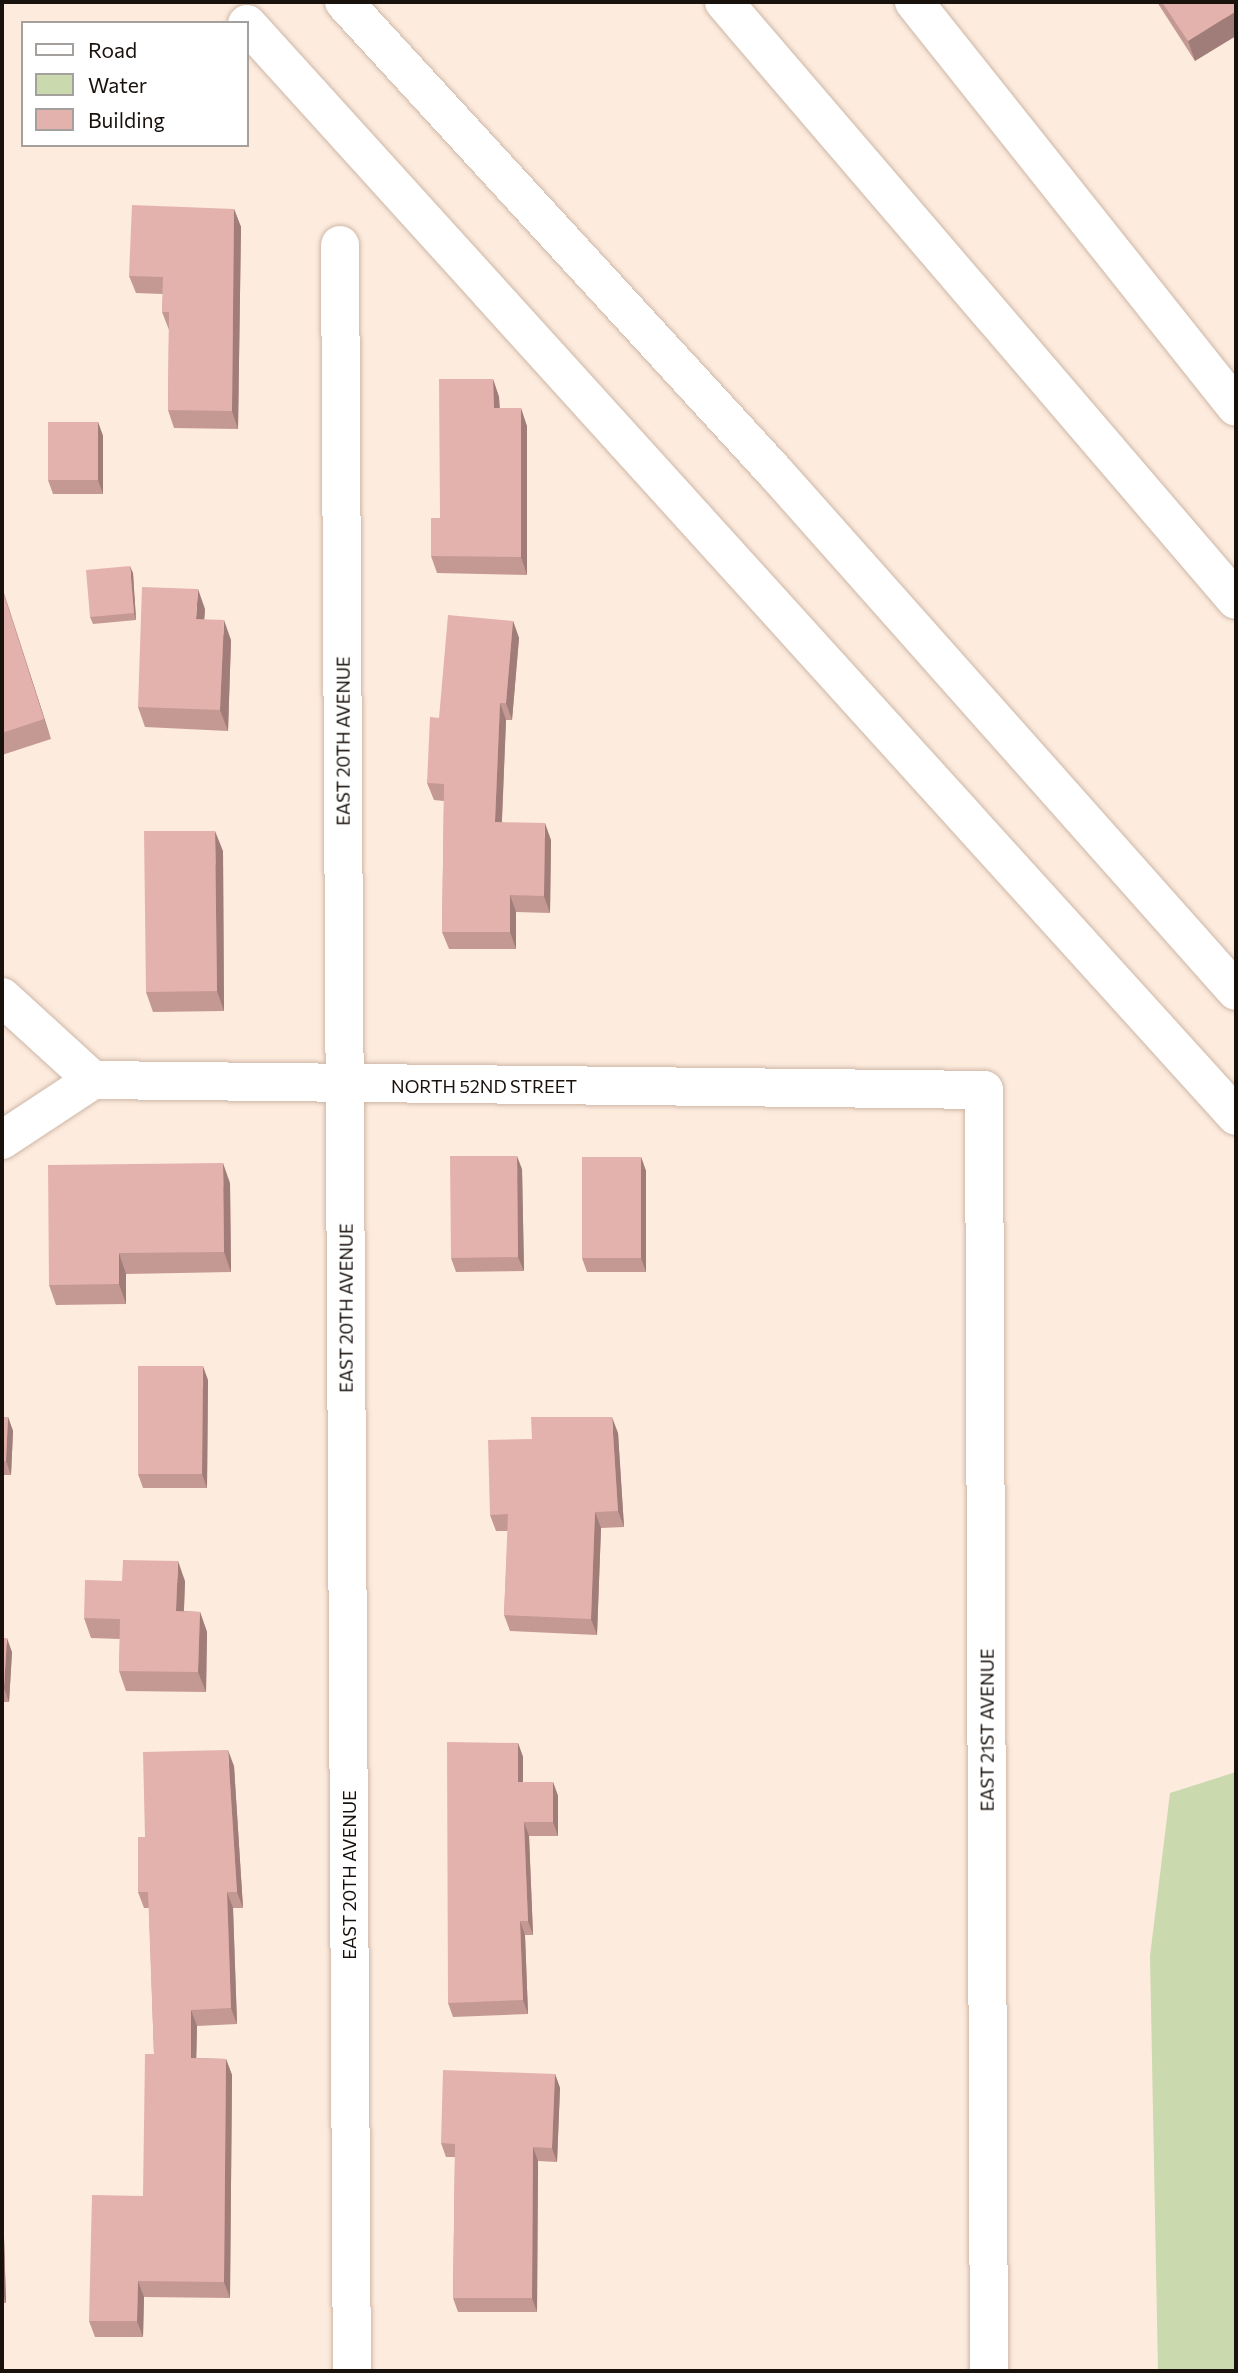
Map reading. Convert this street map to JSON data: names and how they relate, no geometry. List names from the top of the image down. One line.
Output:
{"streets":{"main road":["EAST 20TH AVENUE","NORTH 52ND STREET","EAST 21ST AVENUE"]},"crossings":[["EAST 20TH AVENUE","NORTH 52ND STREET"],["NORTH 52ND STREET","EAST 21ST AVENUE"]],"legend":["Road","Water","Building"]}
